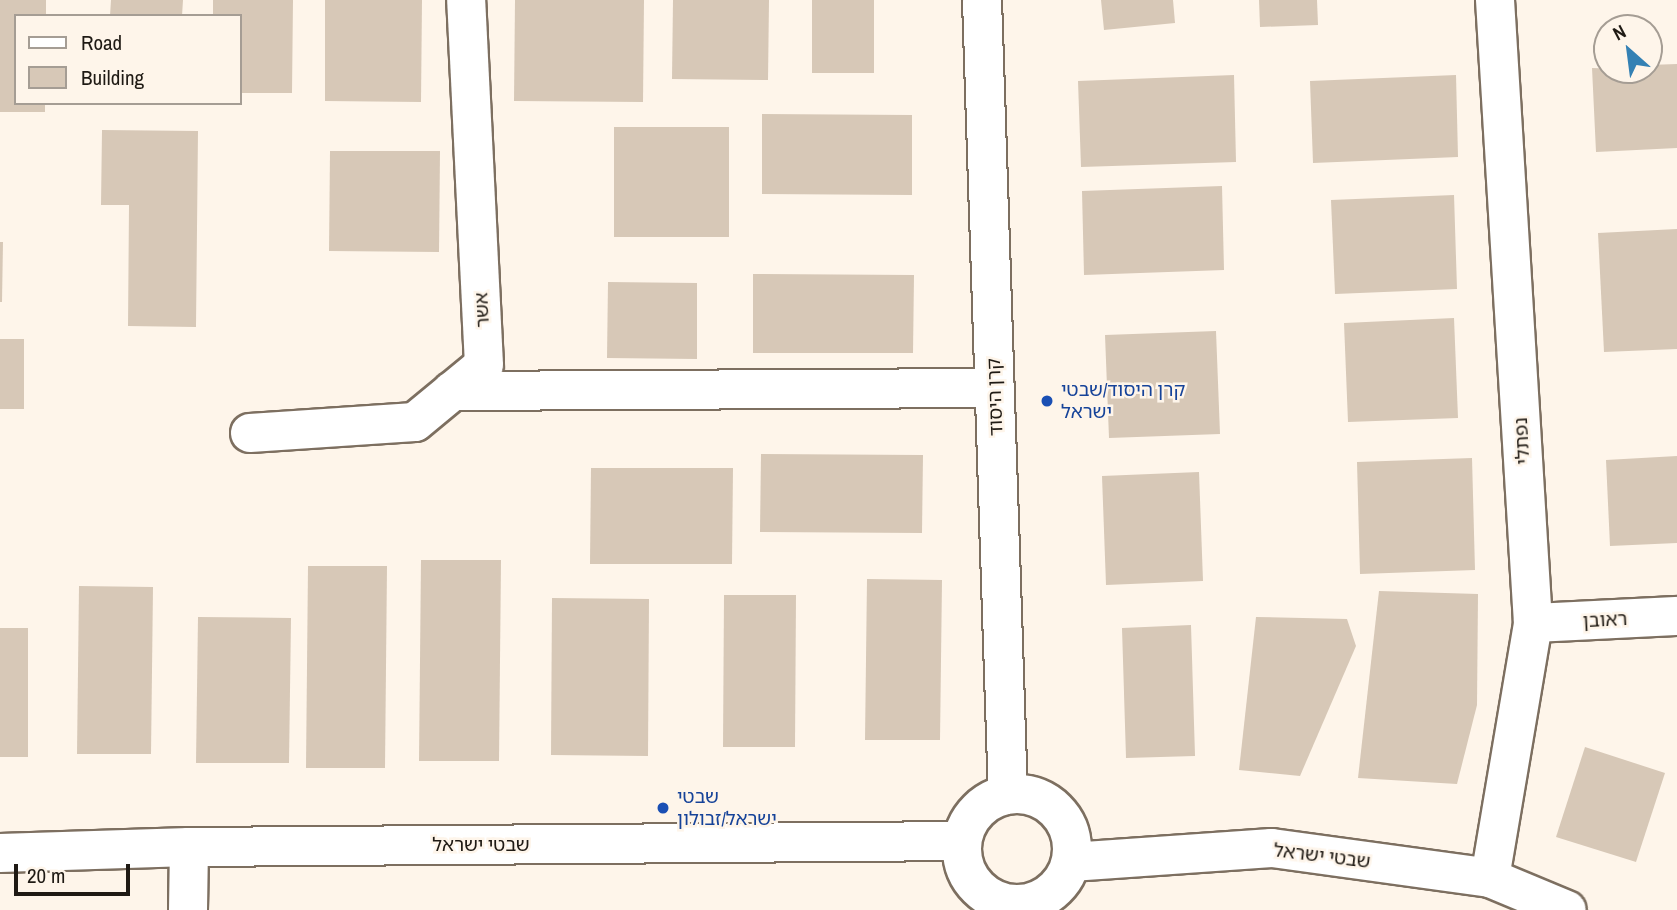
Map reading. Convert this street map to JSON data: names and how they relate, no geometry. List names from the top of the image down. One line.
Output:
{"streets":{"street":["אשר","קרן היסוד","נפתלי","ראובן","שבטי ישראל"]},"crossings":[["קרן היסוד","שבטי ישראל"],["נפתלי","ראובן"],["נפתלי","שבטי ישראל"]],"places":["קרן היסוד/שבטי ישראל","שבטי ישראל/זבולון"],"legend":["Road","Building"],"scale_bar":"20 m","north":"top left"}
